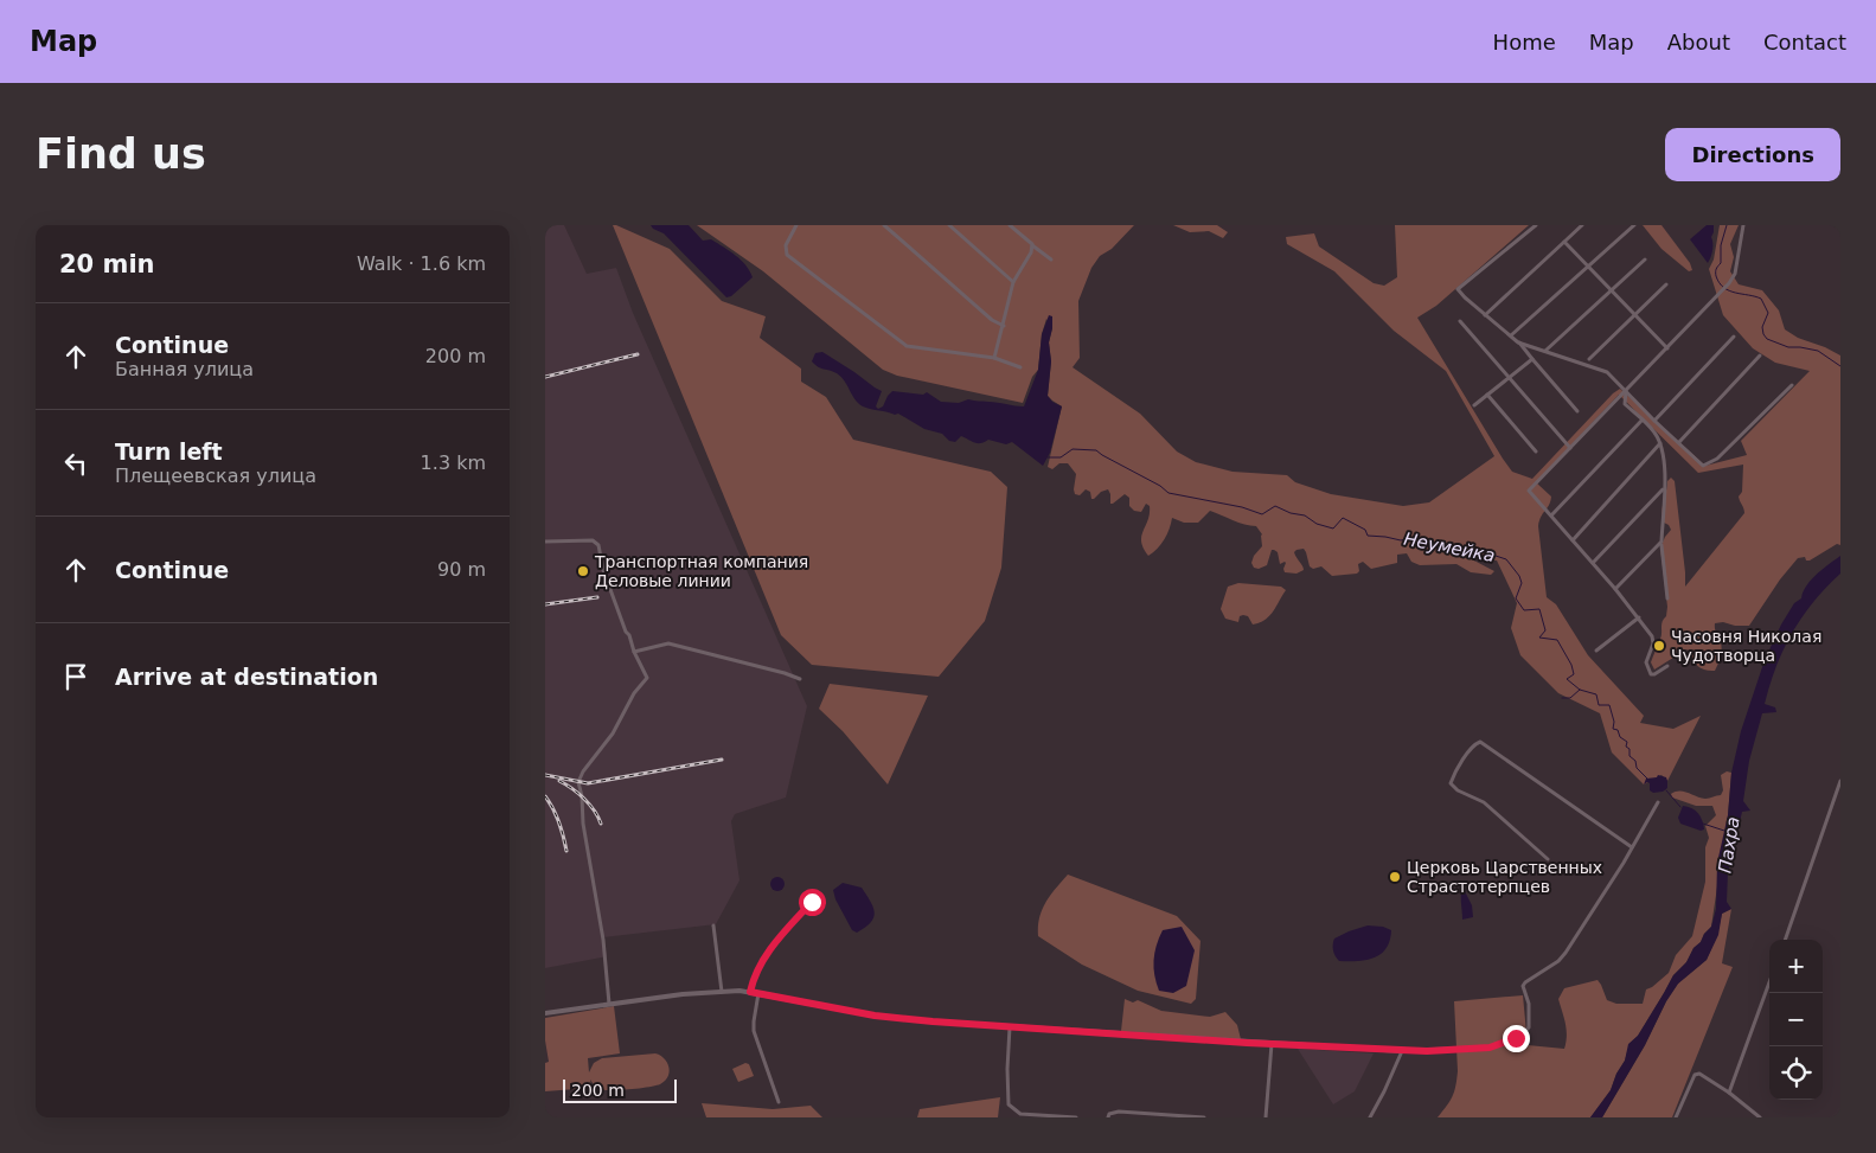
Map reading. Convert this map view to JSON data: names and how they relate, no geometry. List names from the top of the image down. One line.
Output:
{"water":["Неумейка","Пахра"],"places":["Транспортная компания Деловые линии","Часовня Николая Чудотворца","Церковь Царственных Страстотерпцев"],"scale_bar":"200 m","page":{"header":"Map","nav":["Home","Map","About","Contact"],"buttons":"Directions","title":"Find us","heading":["20 min","Walk · 1.6 km"],"list":[["Continue","Банная улица","200 m"],["Turn left","Плещеевская улица","1.3 km"],["Continue","90 m"],"Arrive at destination"],"map_buttons":["+","−"],"scale":"200 m"}}
